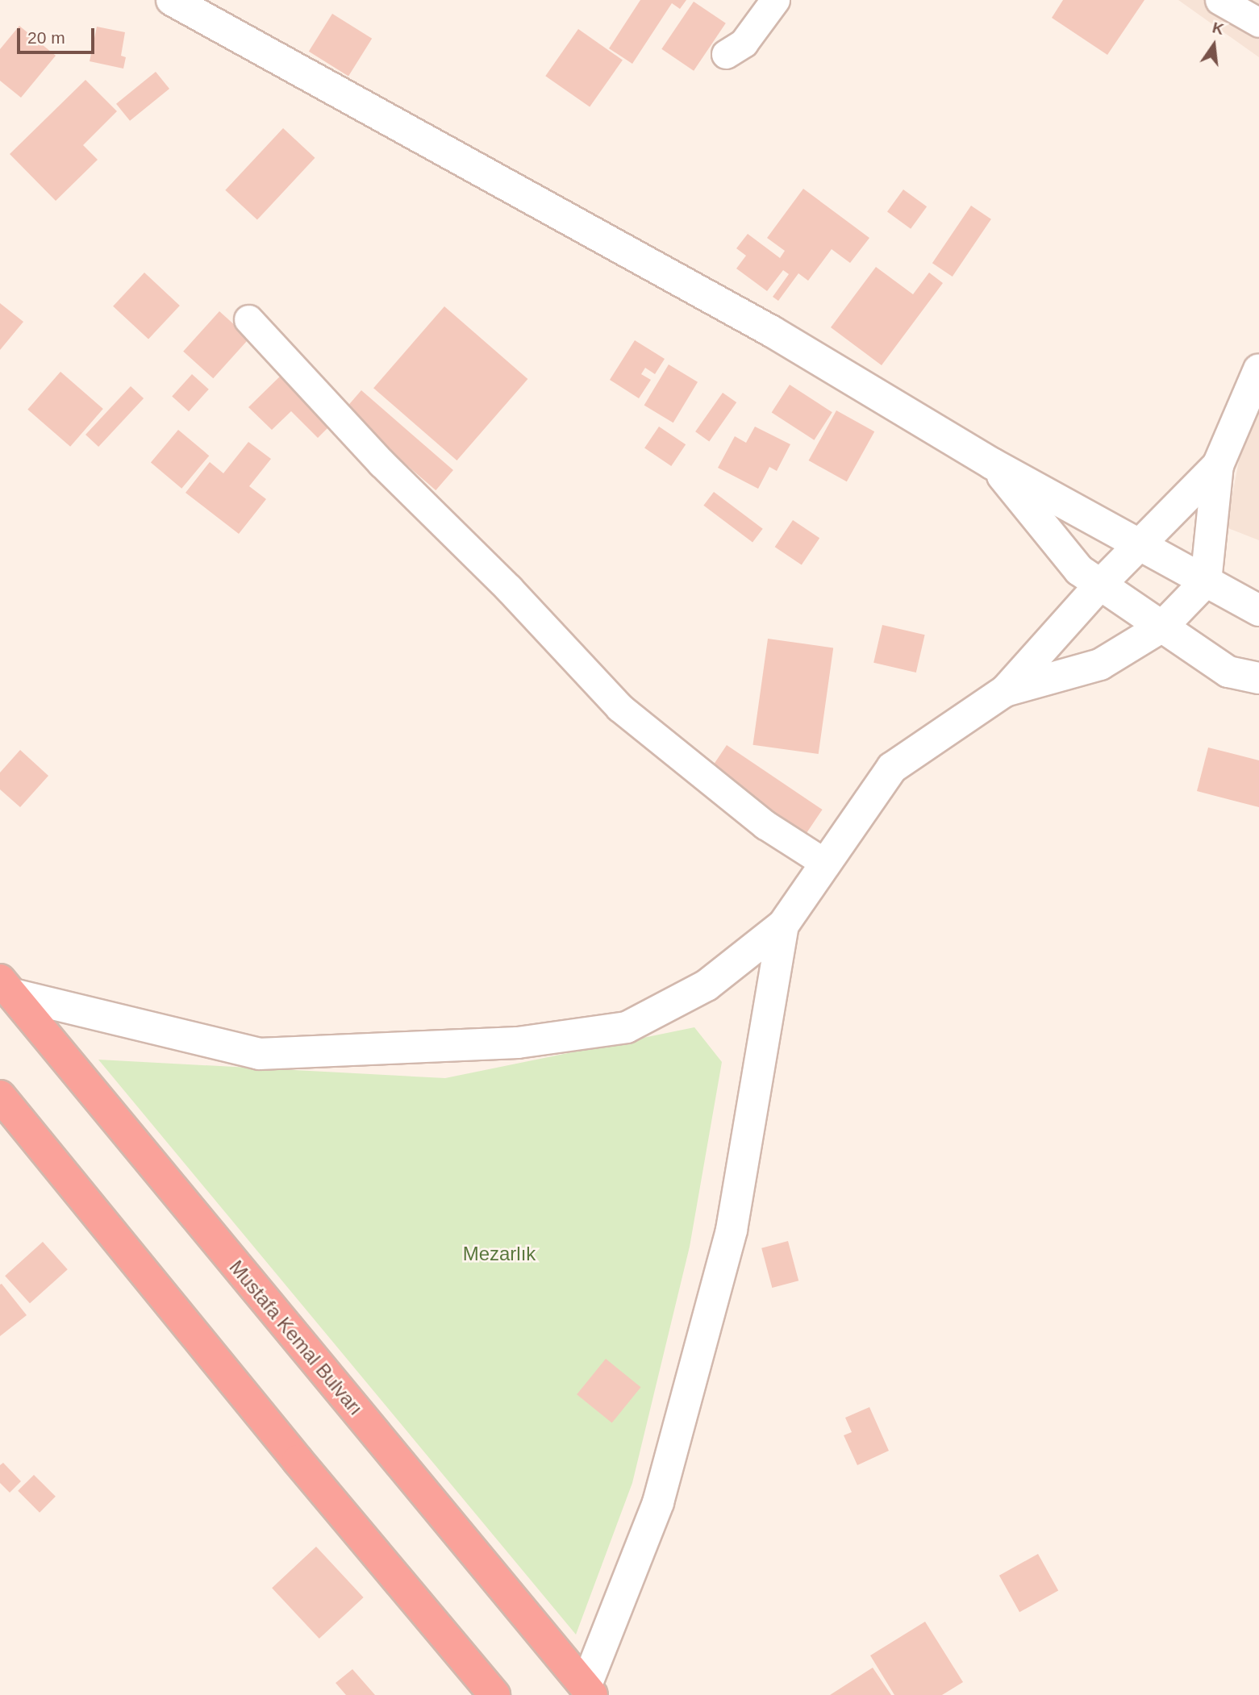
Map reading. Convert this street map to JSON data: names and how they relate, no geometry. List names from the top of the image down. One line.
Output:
{"streets":{"highway":["Mustafa Kemal Bulvarı"]},"parks":["Mezarlık"],"scale_bar":"20 m","north":"top"}
